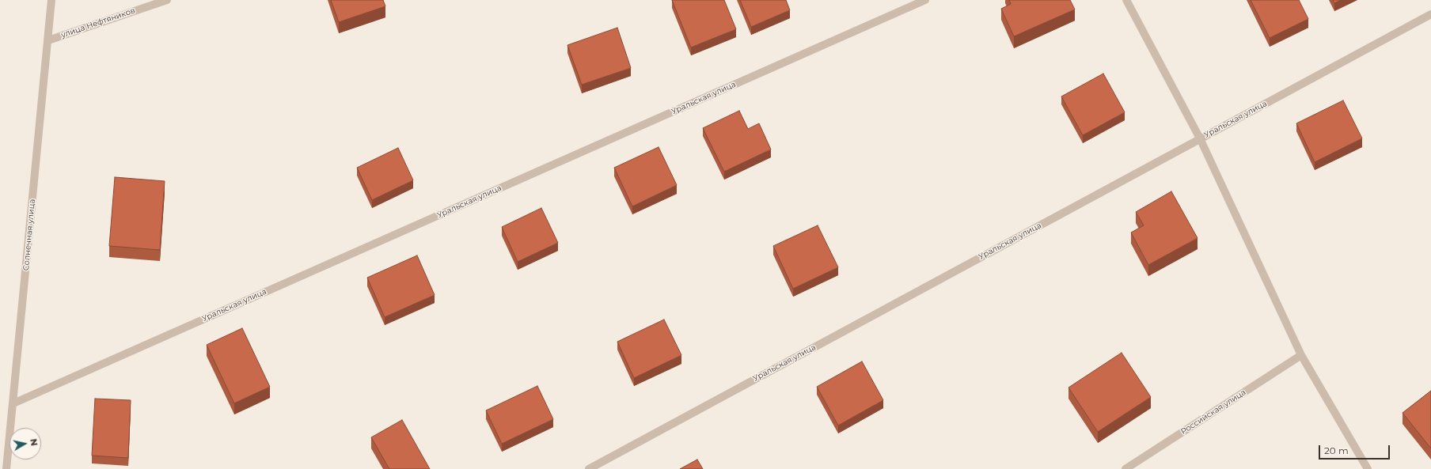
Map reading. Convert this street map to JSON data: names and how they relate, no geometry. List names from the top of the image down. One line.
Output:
{"streets":{"street":["улица Нефтяников","Уральская улица","Солнечная улица","Российская улица"]},"crossings":[["улица Нефтяников","Солнечная улица"],["Уральская улица","Солнечная улица"]],"scale_bar":"20 m","north":"right"}
